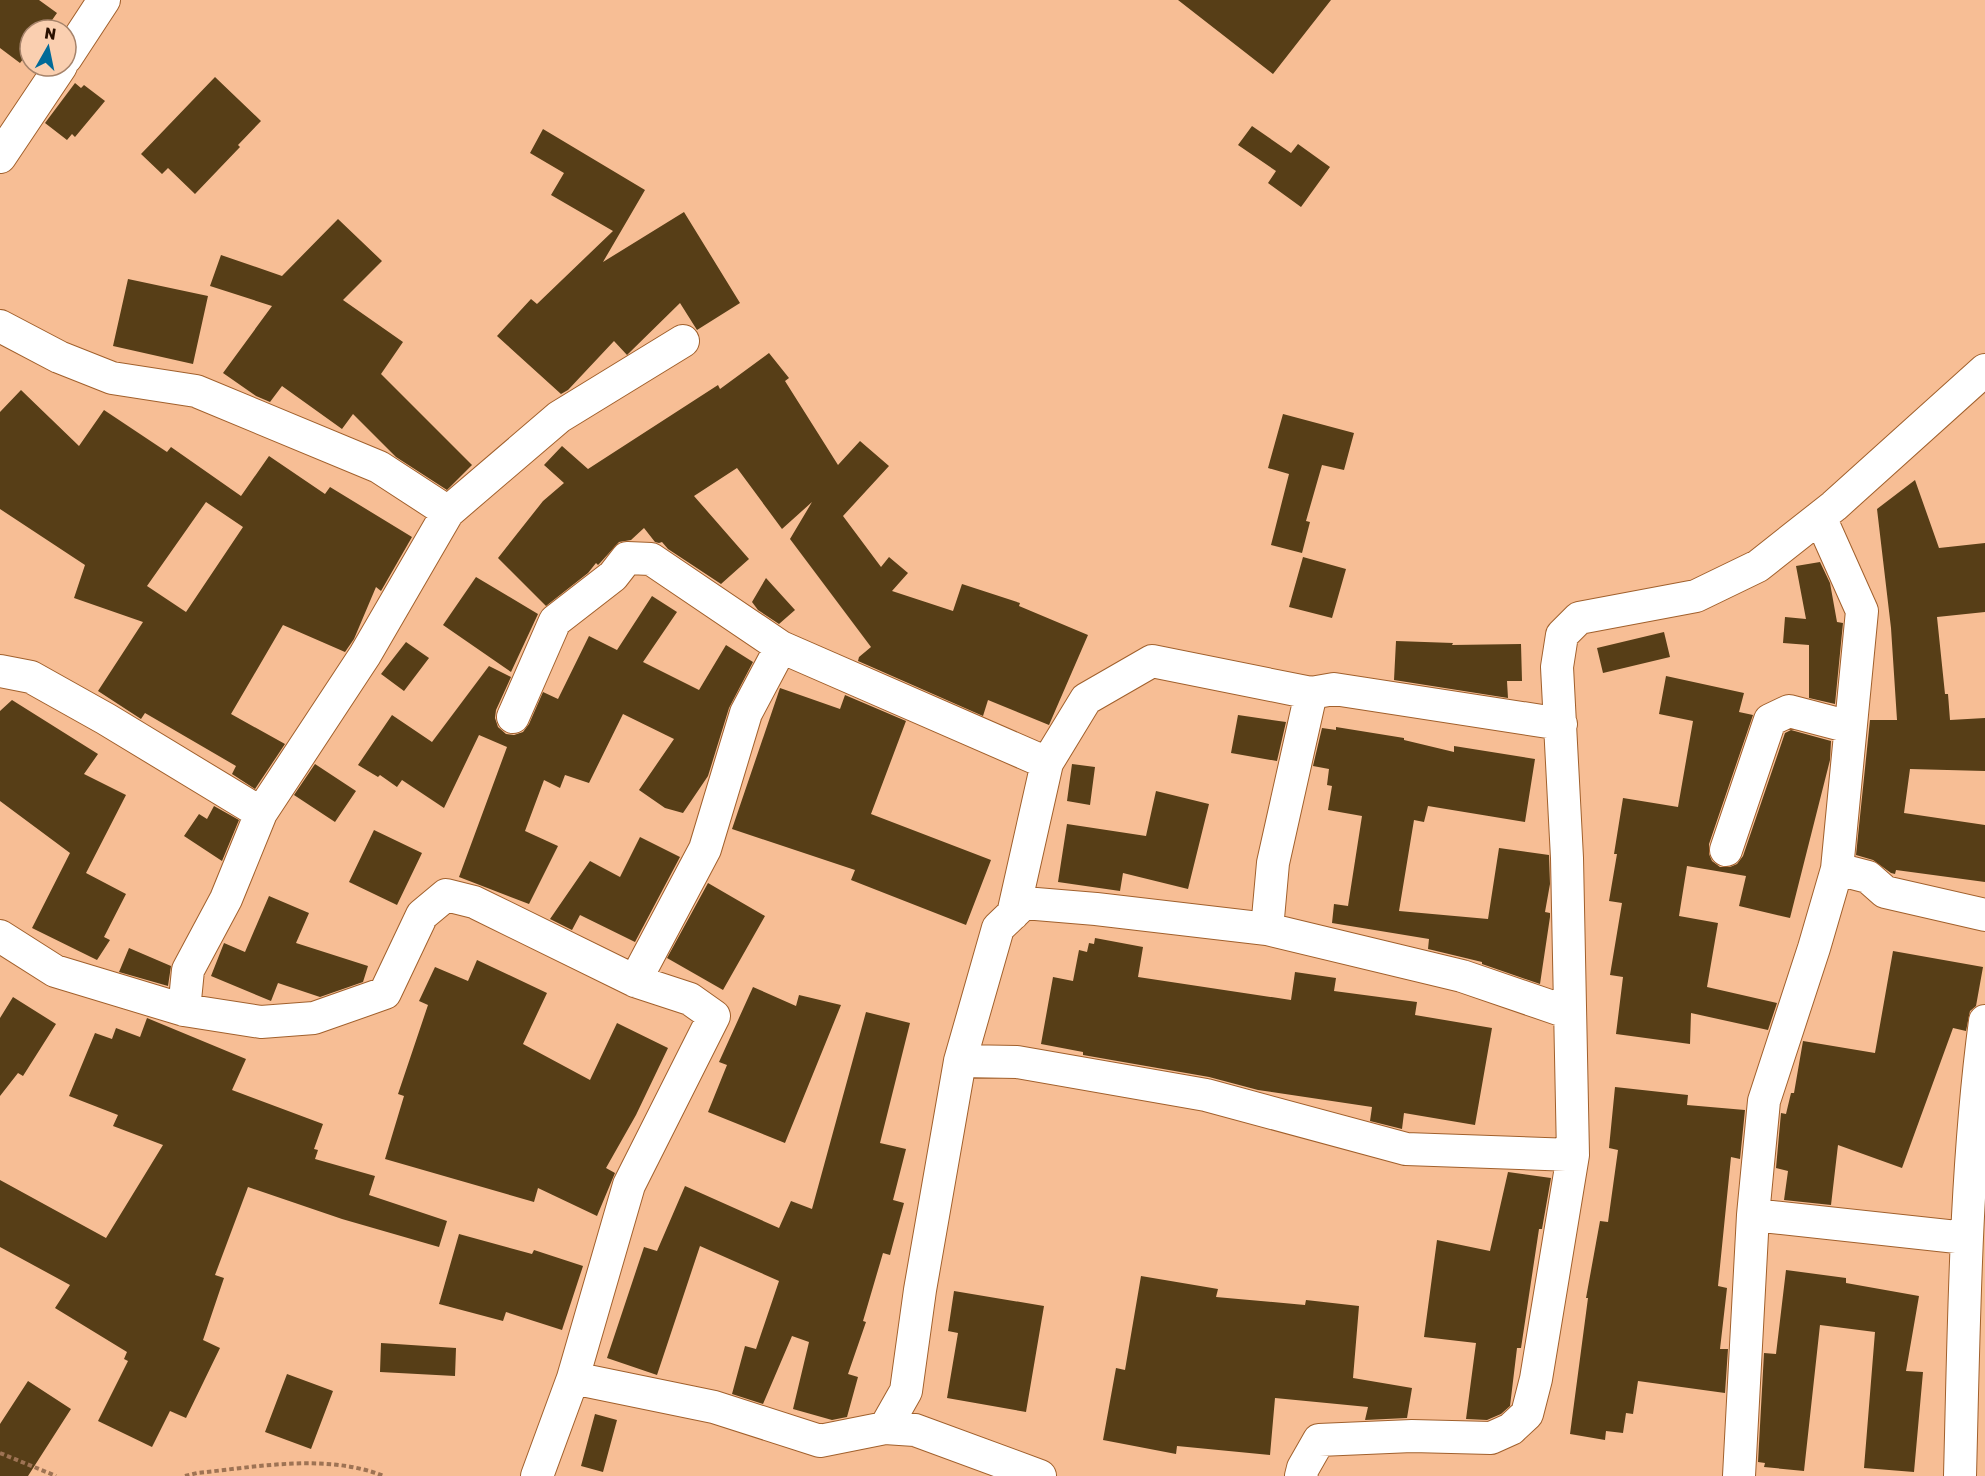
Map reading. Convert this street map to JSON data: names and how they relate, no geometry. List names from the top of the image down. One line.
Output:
{"north":"top"}
